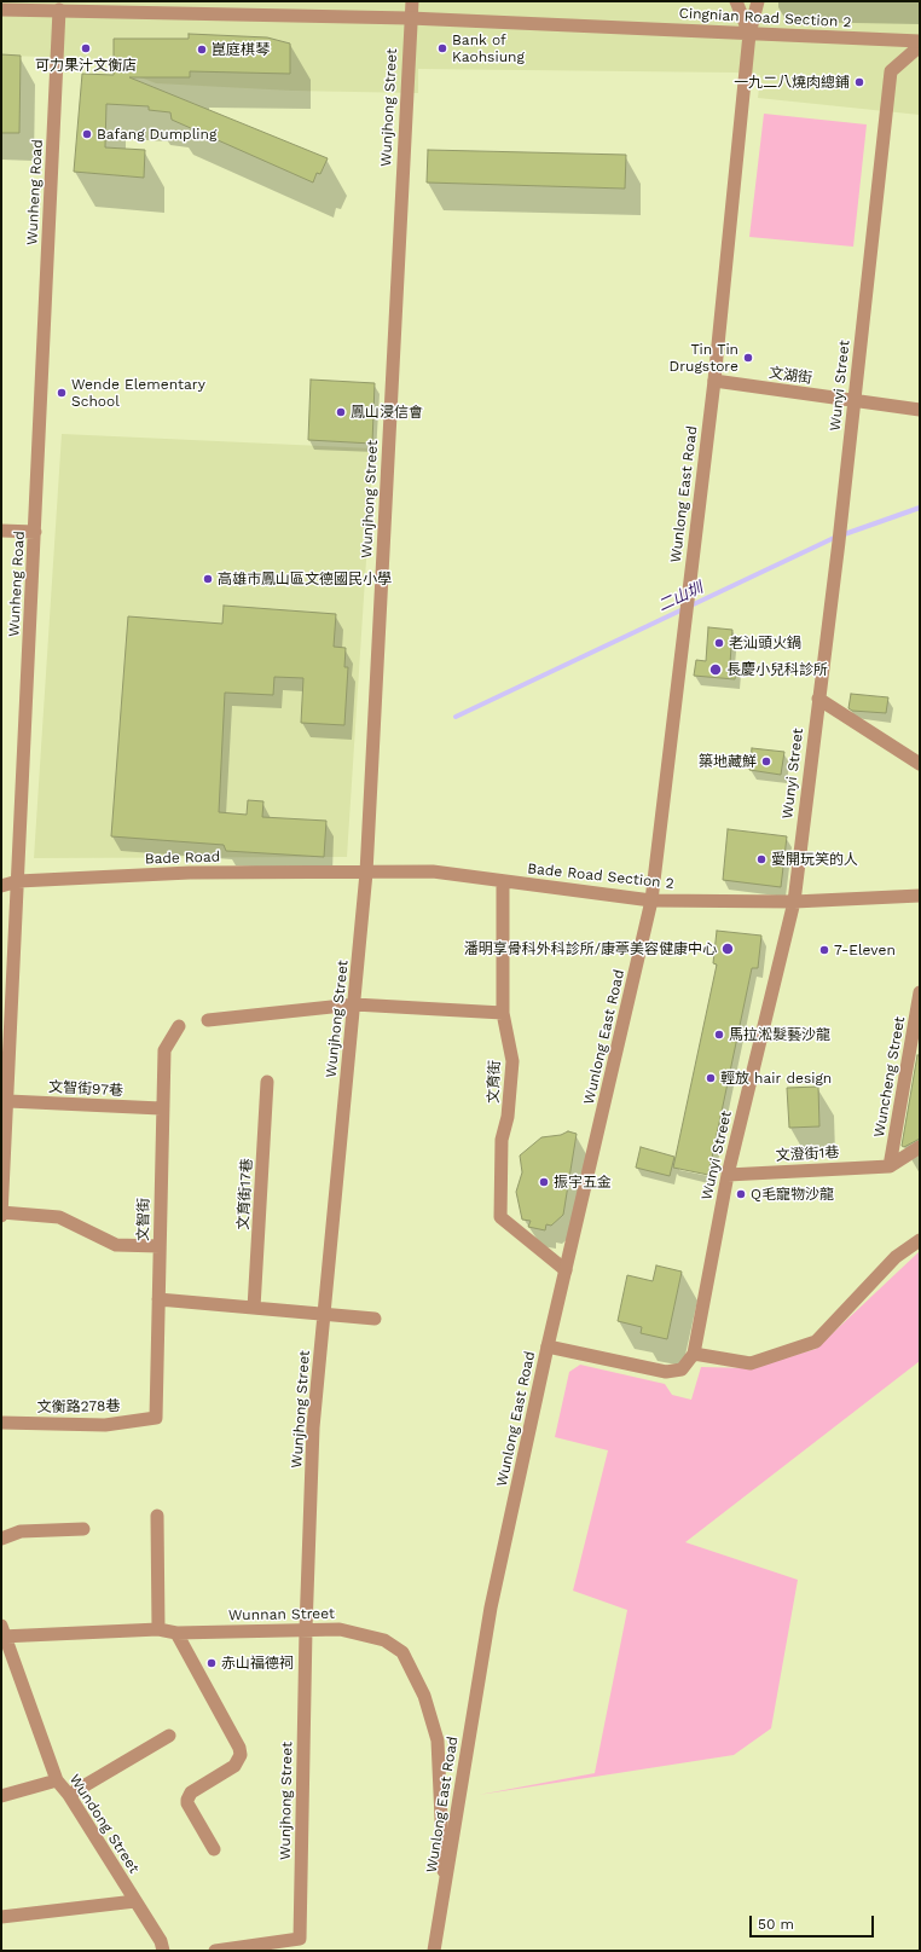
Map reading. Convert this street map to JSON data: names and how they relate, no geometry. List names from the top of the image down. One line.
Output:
{"streets":{"street":["Cingnian Road Section 2","Wunjhong Street","Wunheng Road","文湖街","Wunyi Street","Wunlong East Road","Bade Road","Bade Road Section 2","Wuncheng Street","文育街","文智街97巷","文澄街1巷","文育街17巷","文智街","文衡路278巷","Wunnan Street","Wundong Street"]},"crossings":[["Cingnian Road Section 2","Wunjhong Street"],["Cingnian Road Section 2","Wunheng Road"],["Cingnian Road Section 2","Wunlong East Road"],["Wunjhong Street","Bade Road"],["Wunjhong Street","Bade Road Section 2"],["Wunjhong Street","Wunnan Street"],["Wunheng Road","Bade Road"],["Wunheng Road","文智街97巷"],["文湖街","Wunyi Street"],["文湖街","Wunlong East Road"],["Wunyi Street","Bade Road Section 2"],["Wunyi Street","文澄街1巷"],["Wunlong East Road","Bade Road Section 2"],["Wunlong East Road","文育街"],["Wunlong East Road","Wunnan Street"],["Bade Road","Bade Road Section 2"],["Wuncheng Street","文澄街1巷"],["文智街97巷","文智街"],["文智街","文衡路278巷"],["Wunnan Street","Wundong Street"]],"water":["二山圳"],"places":["可力果汁文衡店","Bank of Kaohsiung","崑庭棋琴","一九二八燒肉總鋪","Bafang Dumpling","Tin Tin Drugstore","Wende Elementary School","鳳山浸信會","高雄市鳳山區文德國民小學","老汕頭火鍋","長慶小兒科診所","築地藏鮮","愛開玩笑的人","潘明享骨科外科診所/康葶美容健康中心","7-Eleven","馬拉淞髮藝沙龍","輕放 hair design","振宇五金","Q毛寵物沙龍","赤山福德祠"],"scale_bar":"50 m"}
